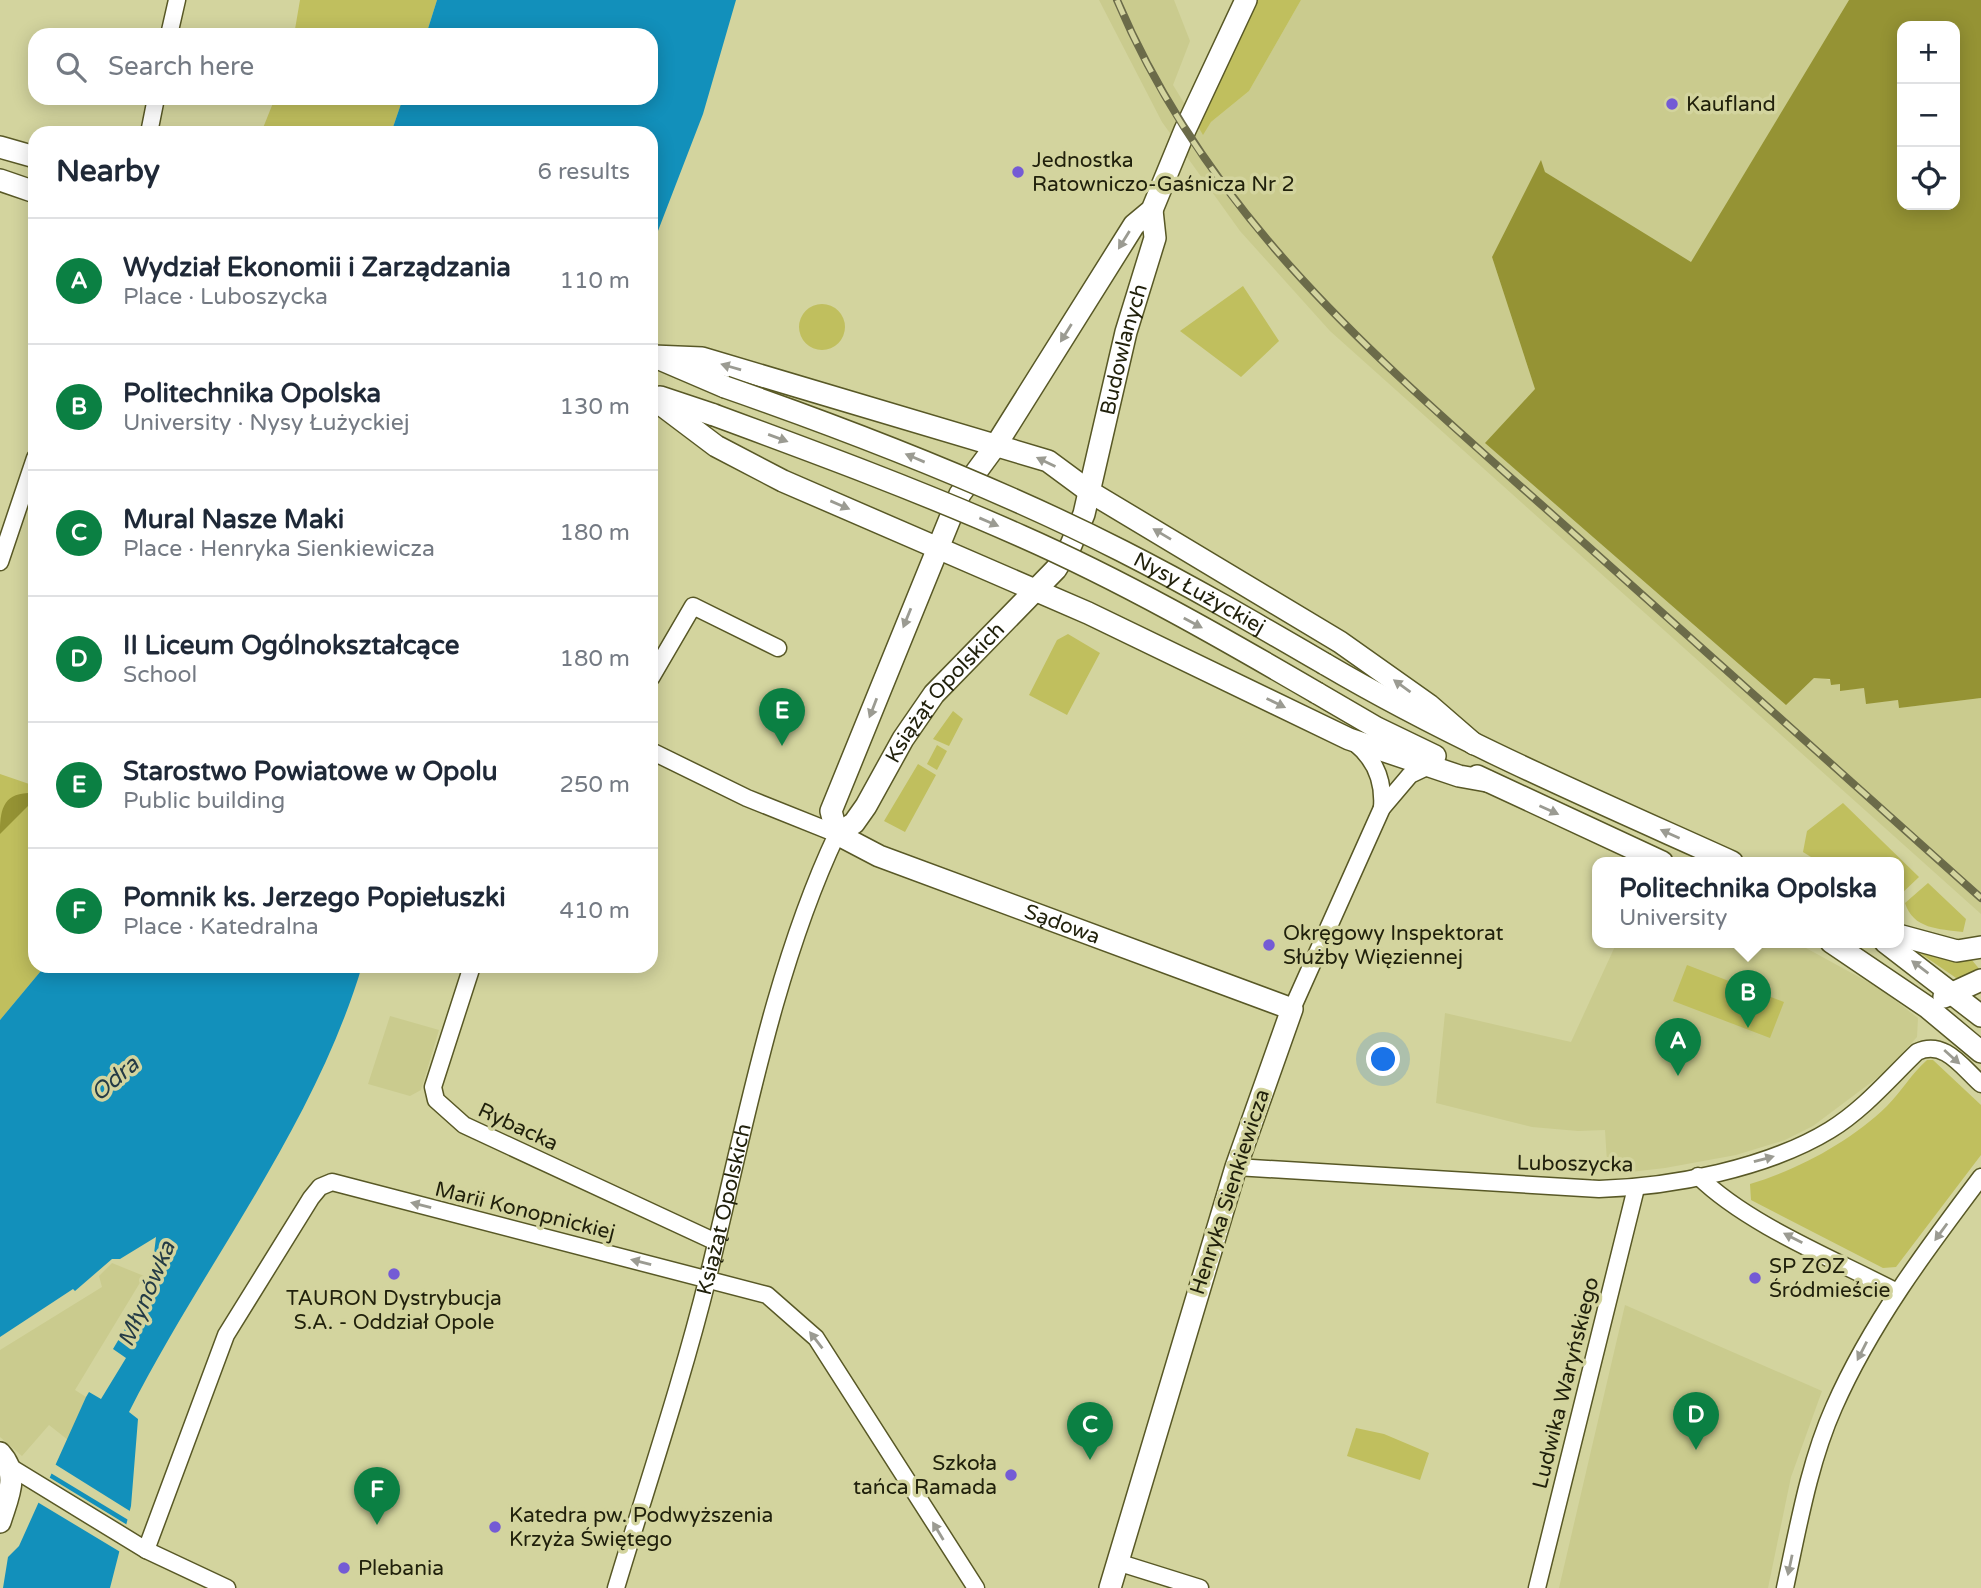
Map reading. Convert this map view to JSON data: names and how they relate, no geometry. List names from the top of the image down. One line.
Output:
{"streets":{"main road":["Budowlanych","Nysy Łużyckiej","Książąt Opolskich","Sądowa","Henryka Sienkiewicza"],"street":["Rybacka","Luboszycka","Marii Konopnickiej","Ludwika Waryńskiego"]},"crossings":[["Budowlanych","Książąt Opolskich"],["Książąt Opolskich","Sądowa"],["Książąt Opolskich","Rybacka"],["Książąt Opolskich","Marii Konopnickiej"],["Sądowa","Henryka Sienkiewicza"],["Luboszycka","Henryka Sienkiewicza"],["Luboszycka","Ludwika Waryńskiego"]],"one_way":["Luboszycka"],"water":["Odra","Młynówka"],"places":["Kaufland","Jednostka Ratowniczo-Gaśnicza Nr 2","Okręgowy Inspektorat Służby Więziennej","TAURON Dystrybucja S.A. - Oddział Opole","SP ZOZ Śródmieście","Szkoła tańca Ramada","Katedra pw. Podwyższenia Krzyża Świętego","Plebania"],"page":{"map_buttons":["+","−"],"search":"Search here","heading":["Nearby","6 results"],"list":[{"mark":"A","name":"Wydział Ekonomii i Zarządzania","note":"Place · Luboszycka","value":"110 m"},{"mark":"B","name":"Politechnika Opolska","note":"University · Nysy Łużyckiej","value":"130 m"},{"mark":"C","name":"Mural Nasze Maki","note":"Place · Henryka Sienkiewicza","value":"180 m"},{"mark":"D","name":"II Liceum Ogólnokształcące","note":"School","value":"180 m"},{"mark":"E","name":"Starostwo Powiatowe w Opolu","note":"Public building","value":"250 m"},{"mark":"F","name":"Pomnik ks. Jerzego Popiełuszki","note":"Place · Katedralna","value":"410 m"}],"pins":["E","B","A","D","C","F"],"popup":["Politechnika Opolska","University"]}}
